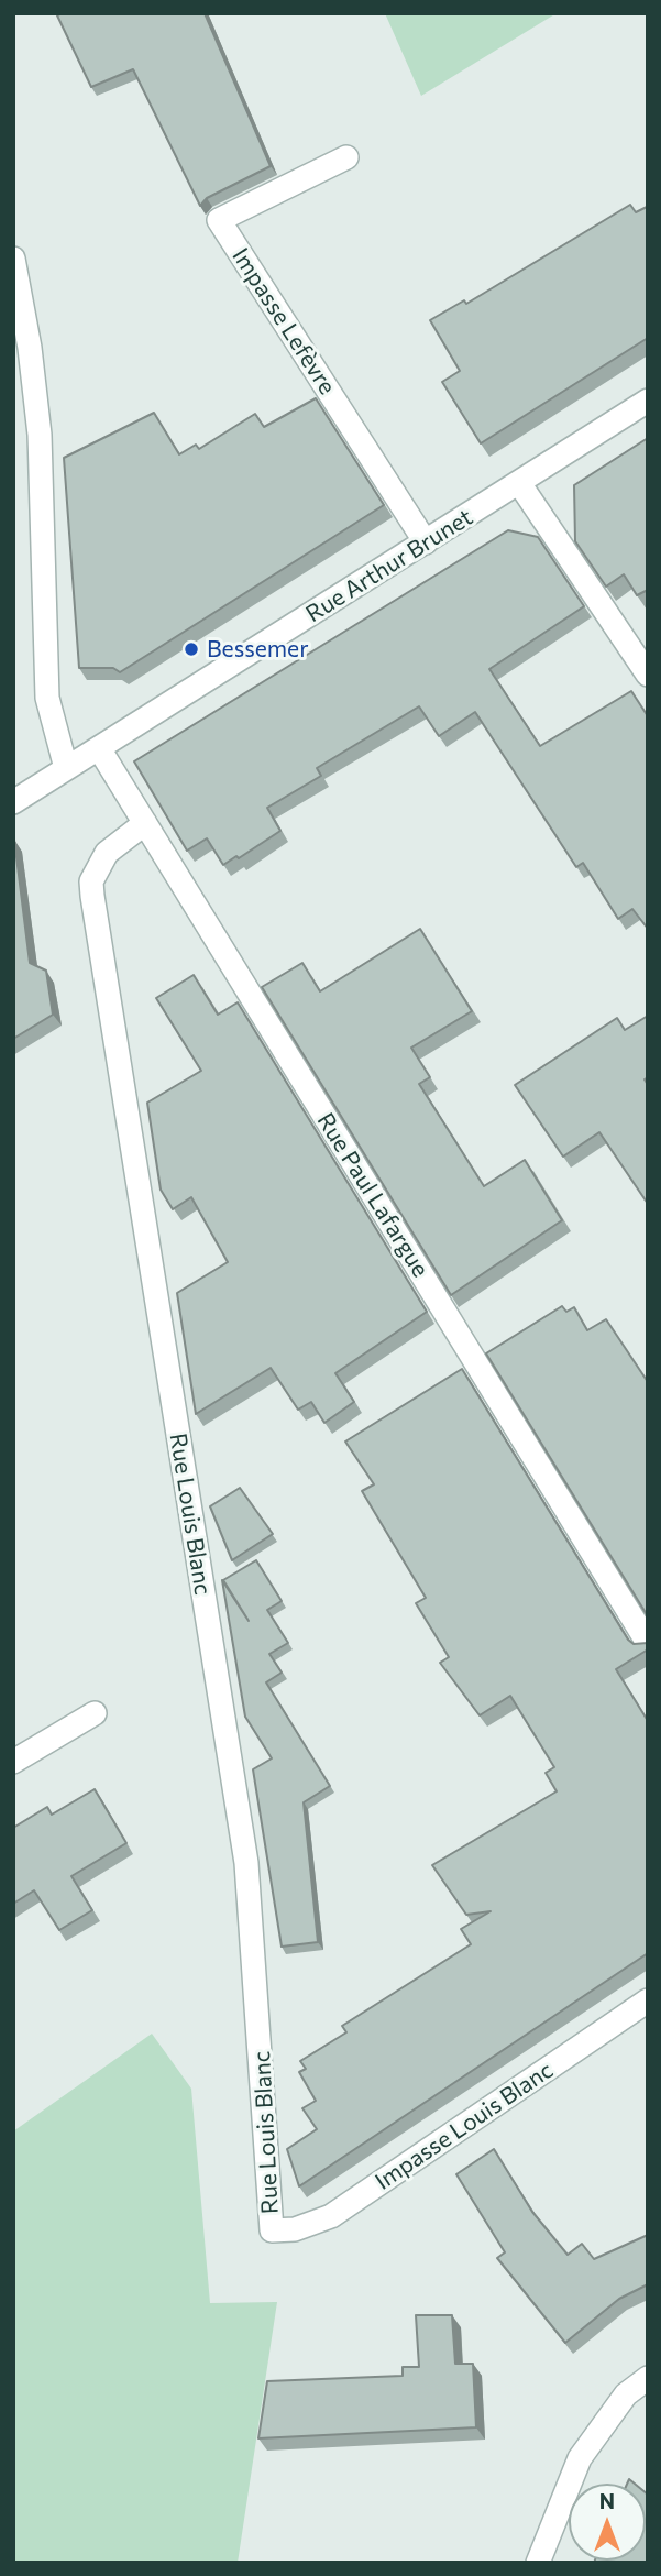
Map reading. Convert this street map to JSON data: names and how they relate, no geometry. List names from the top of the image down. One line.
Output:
{"streets":{"street":["Impasse Lefèvre","Rue Arthur Brunet","Rue Paul Lafargue","Rue Louis Blanc","Impasse Louis Blanc"]},"crossings":[["Impasse Lefèvre","Rue Arthur Brunet"],["Rue Arthur Brunet","Rue Paul Lafargue"],["Rue Paul Lafargue","Rue Louis Blanc"],["Rue Louis Blanc","Impasse Louis Blanc"]],"places":["Bessemer"],"north":"top"}
